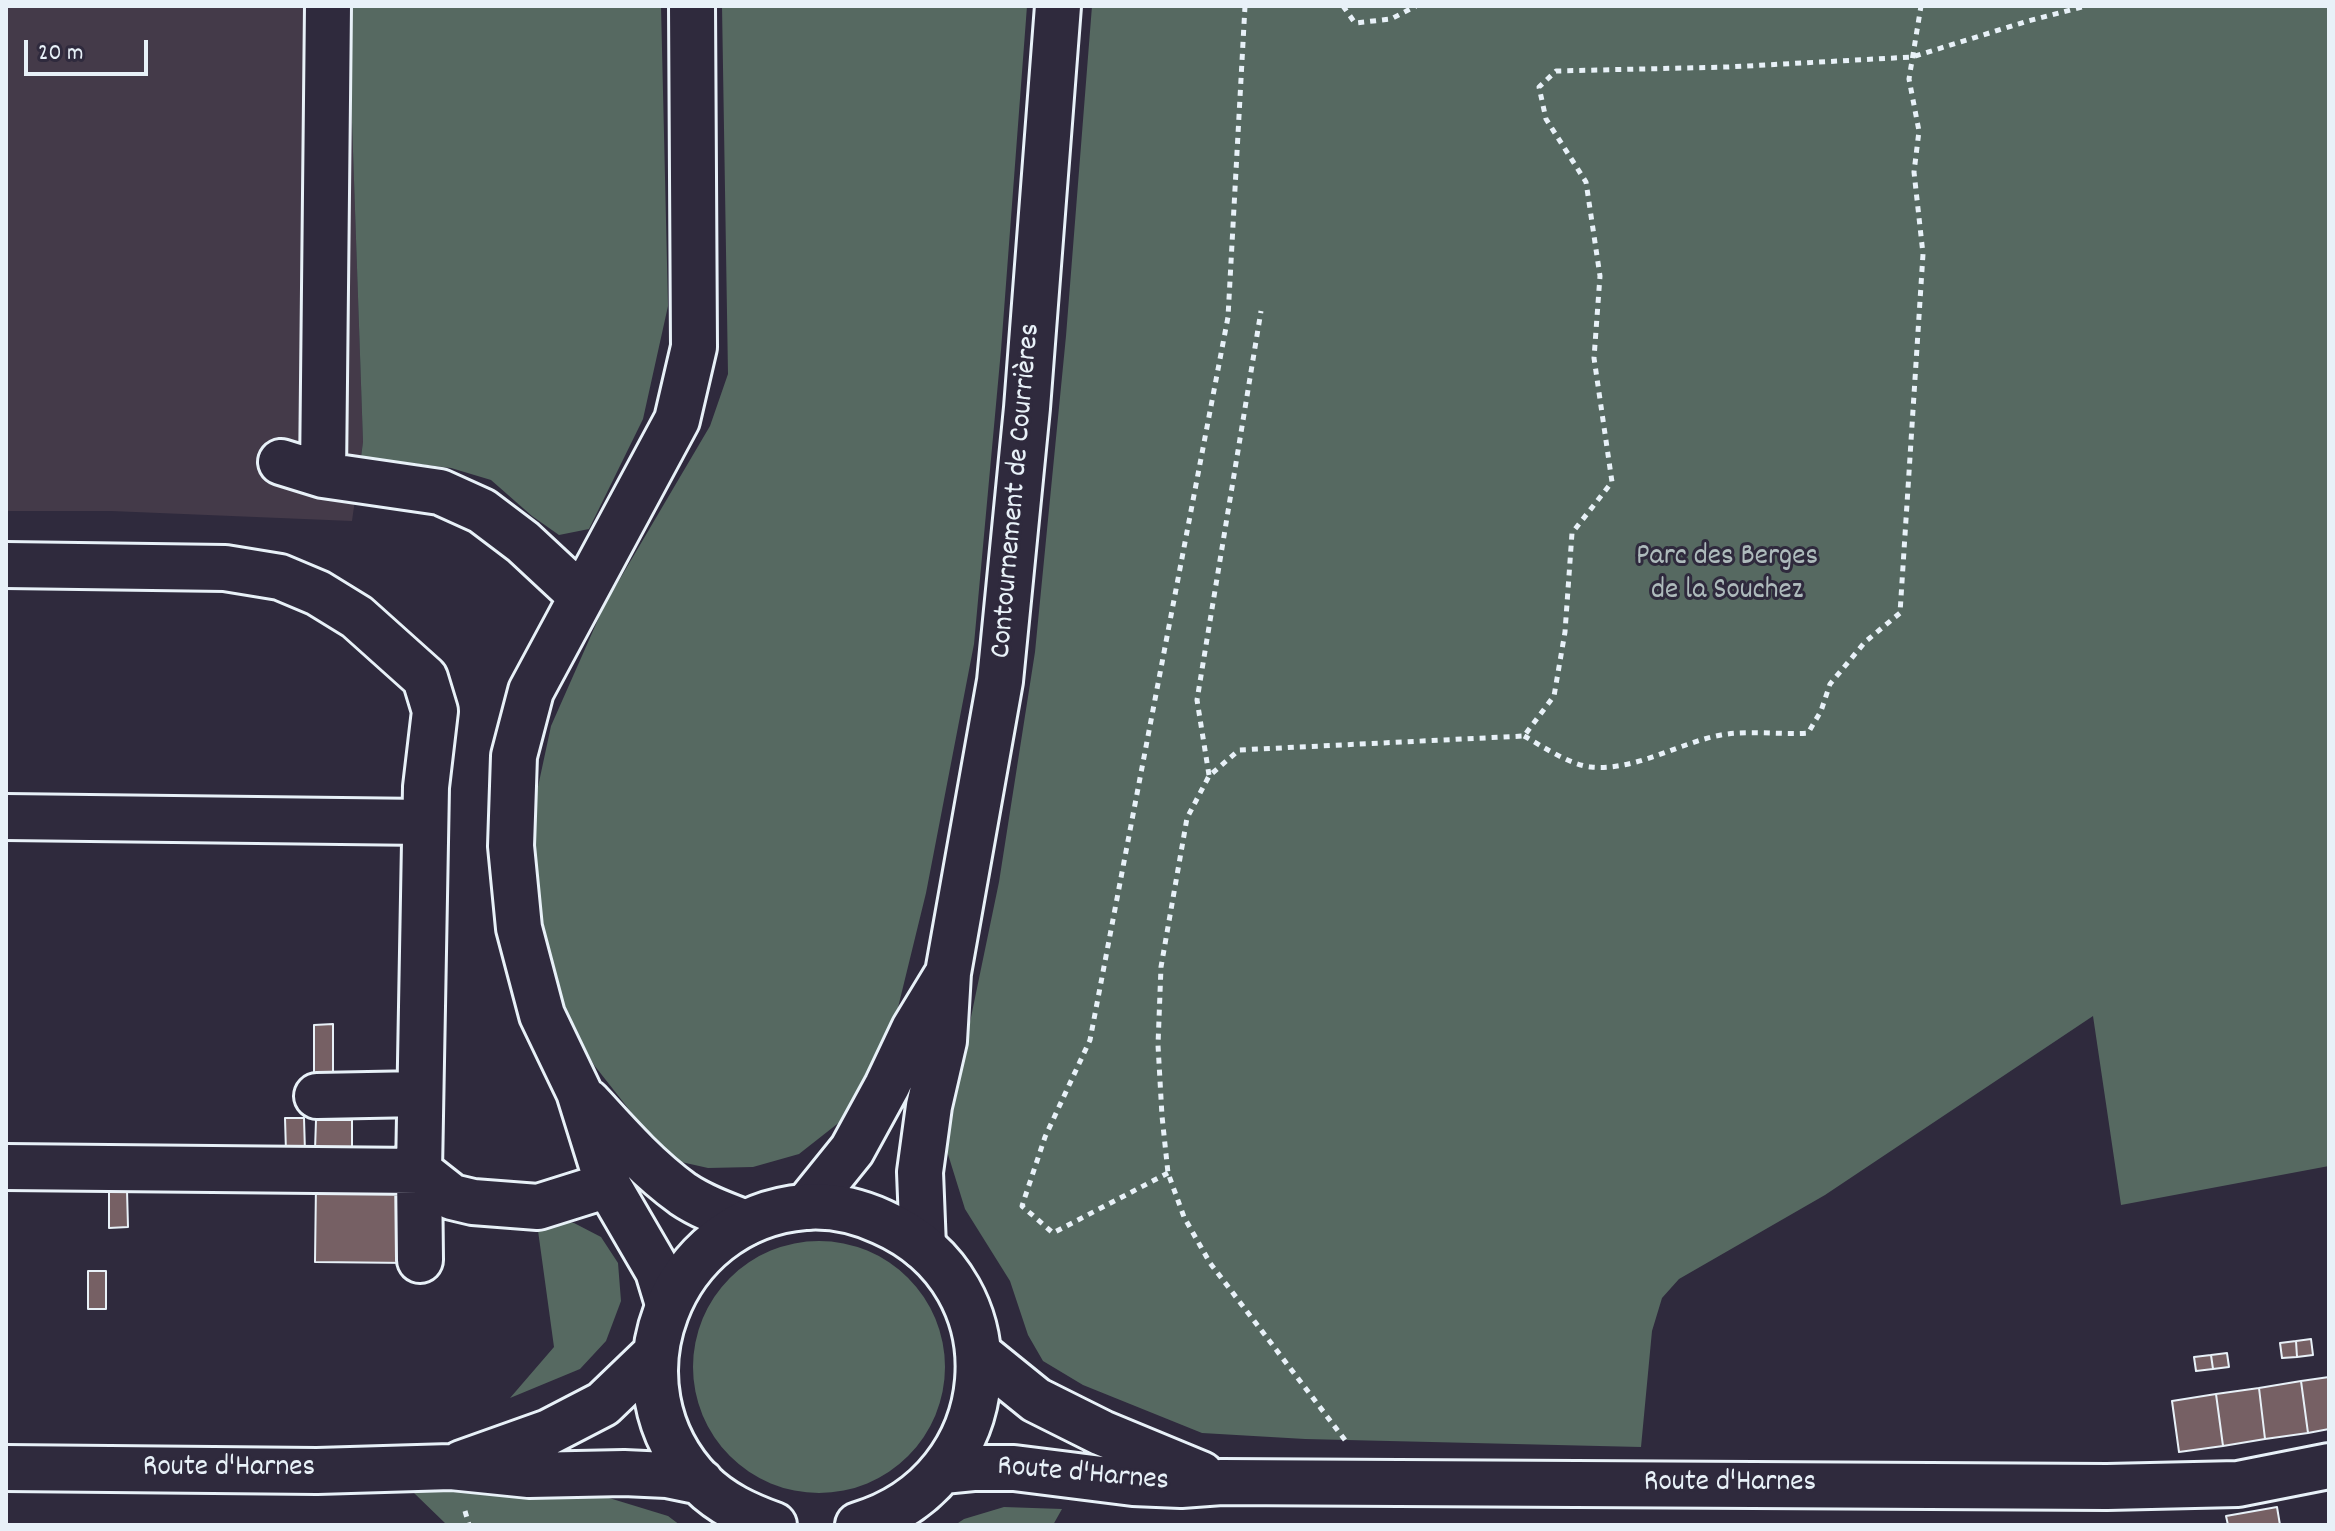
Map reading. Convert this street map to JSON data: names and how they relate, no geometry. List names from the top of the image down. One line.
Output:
{"streets":{"street":["Contournement de Courrières","Route d'Harnes"]},"parks":["Parc des Berges de la Souchez"],"scale_bar":"20 m"}
